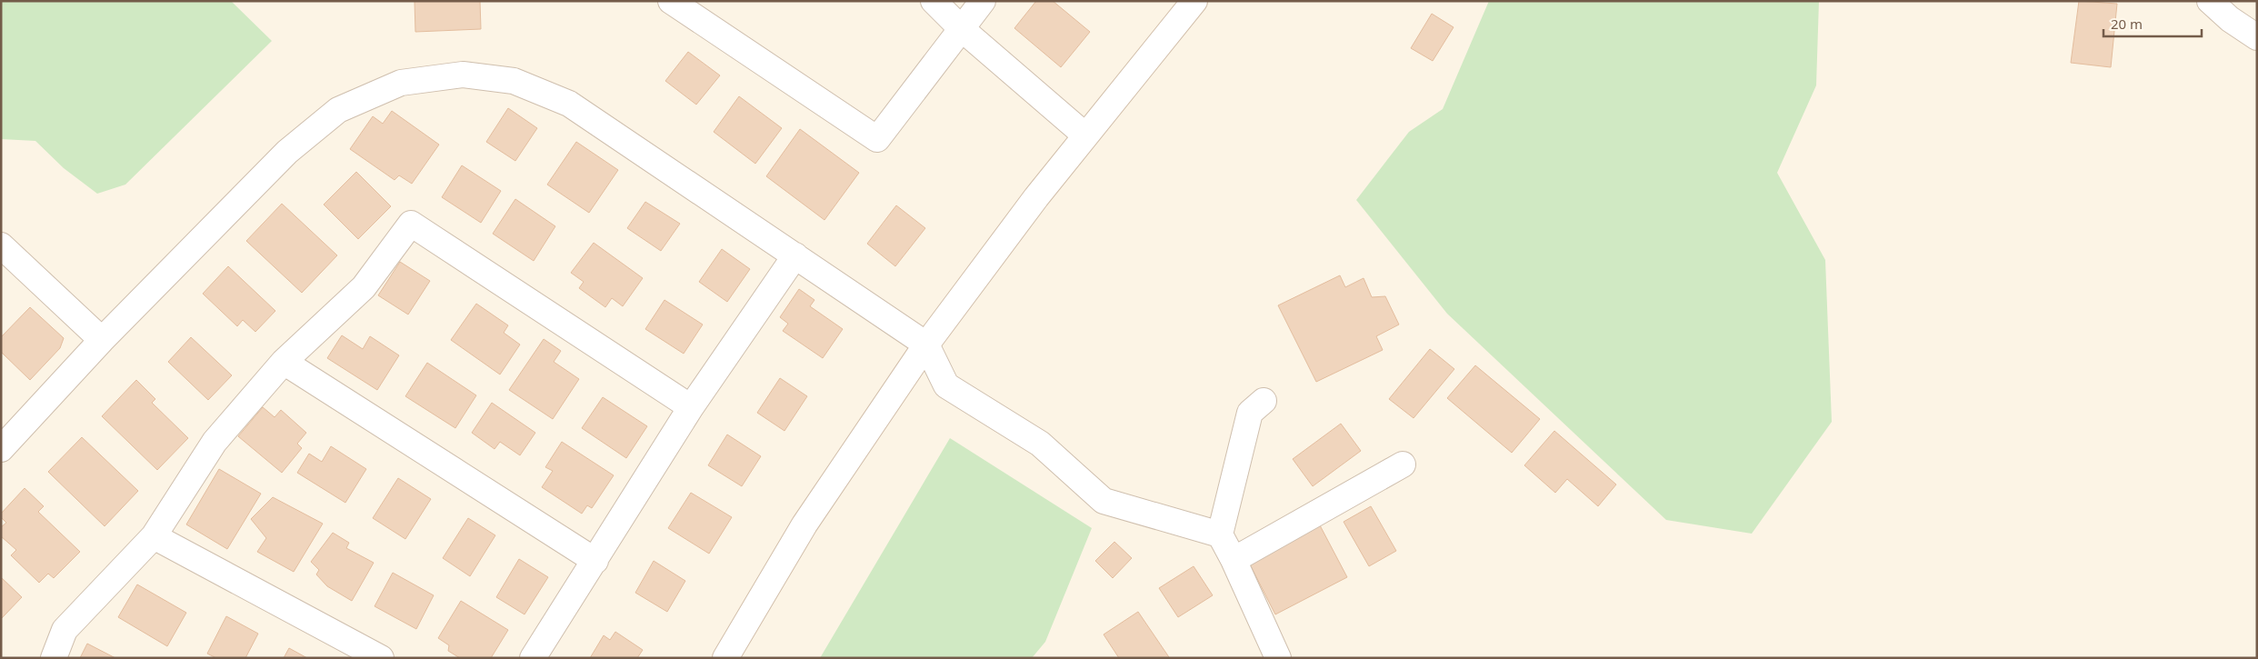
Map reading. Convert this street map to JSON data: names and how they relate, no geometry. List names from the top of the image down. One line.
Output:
{"scale_bar":"20 m"}
